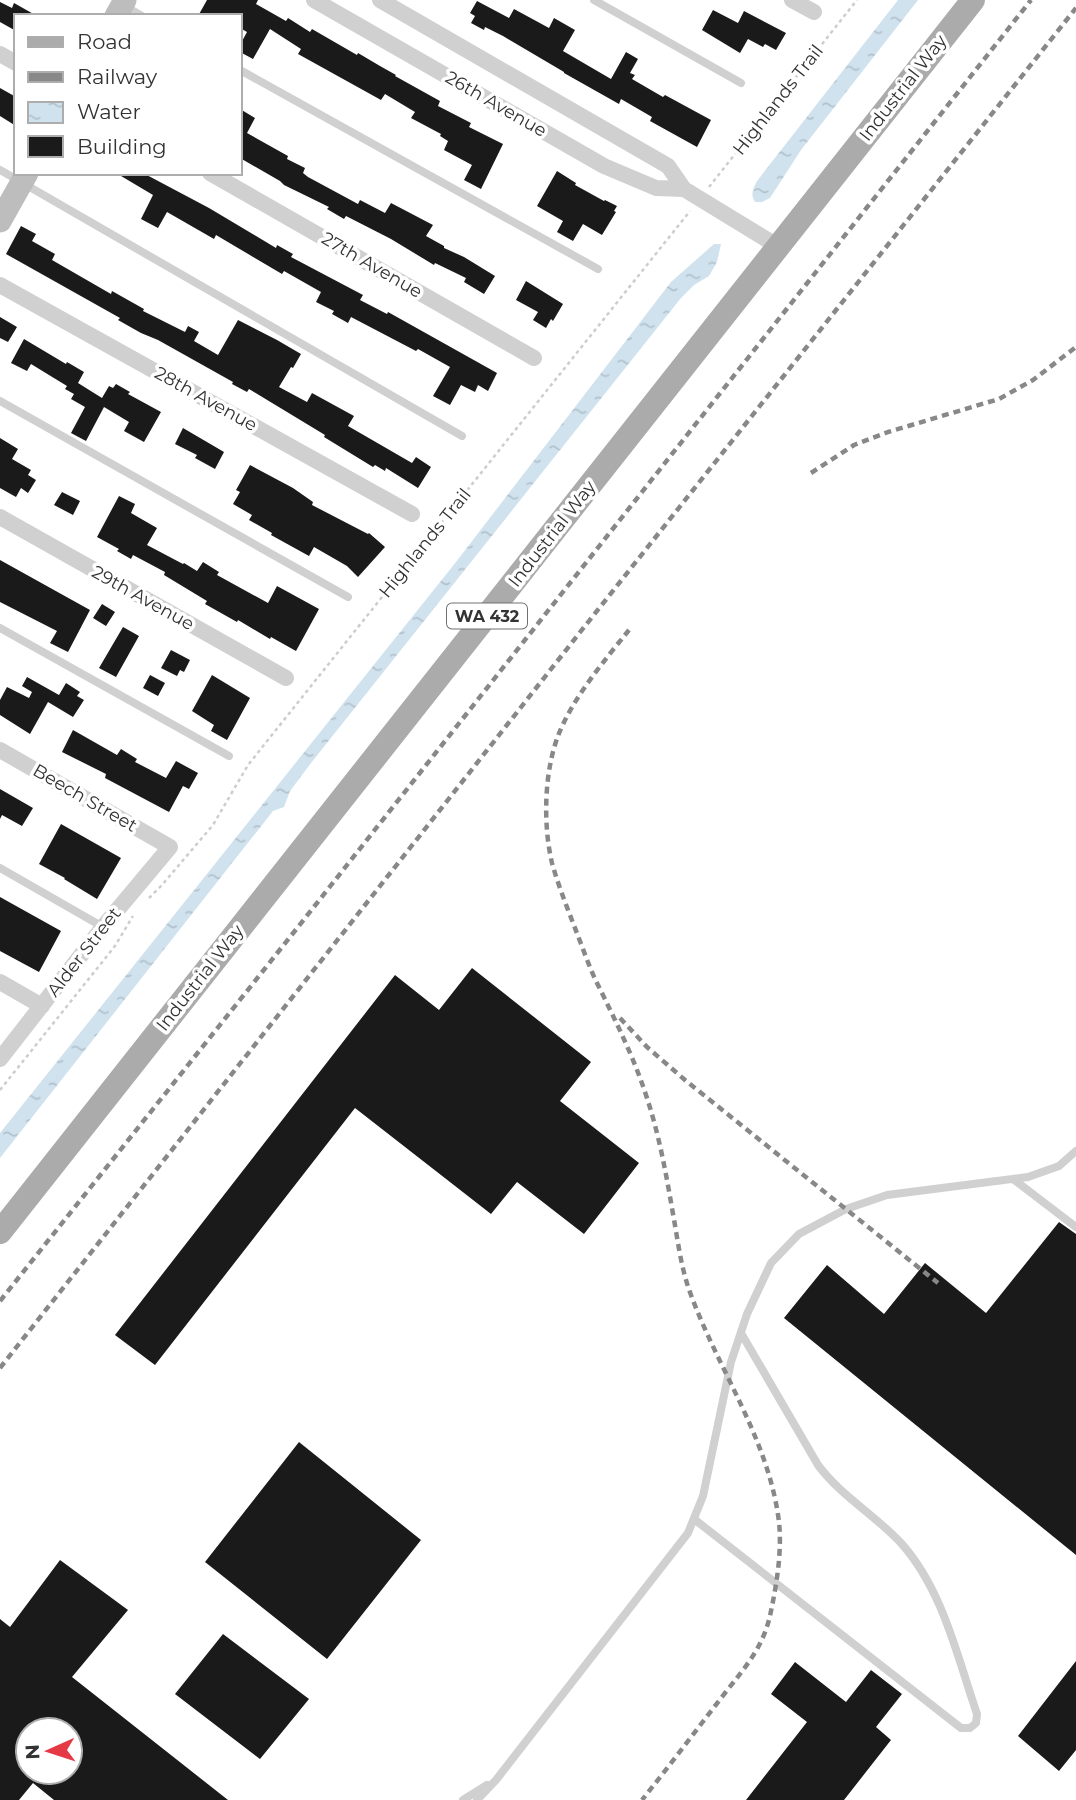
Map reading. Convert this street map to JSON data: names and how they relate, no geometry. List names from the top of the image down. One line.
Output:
{"streets":{"main road":["Industrial Way","WA 432"],"street":["26th Avenue","27th Avenue","28th Avenue","29th Avenue","Beech Street","Alder Street"],"path":["Highlands Trail"]},"crossings":[["Industrial Way","26th Avenue"],["Highlands Trail","26th Avenue"],["Beech Street","Alder Street"]],"legend":["Road","Railway","Water","Building"],"north":"left"}
